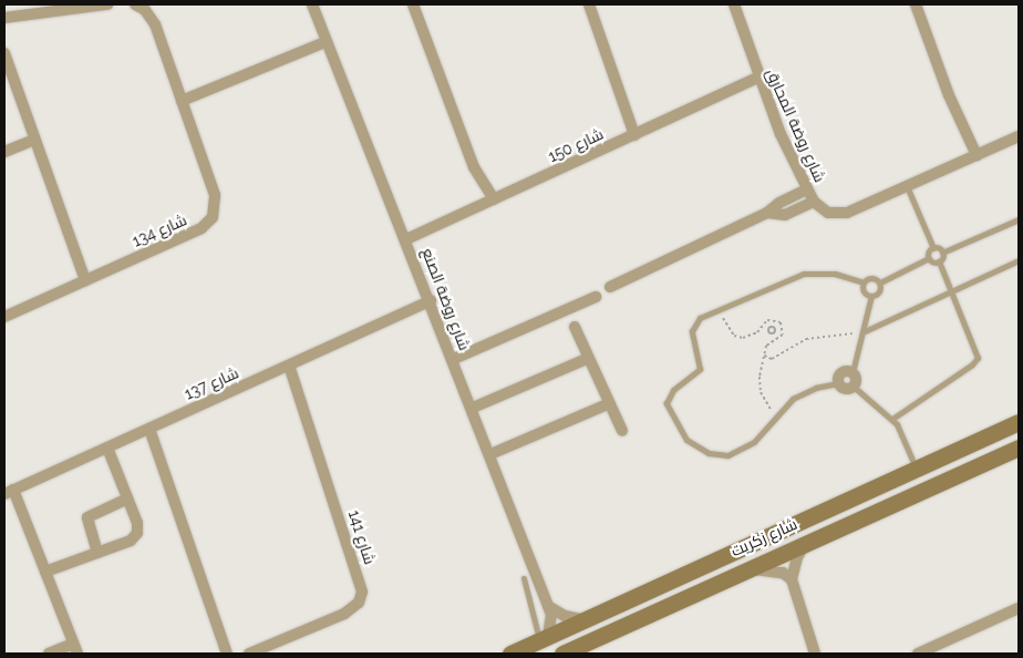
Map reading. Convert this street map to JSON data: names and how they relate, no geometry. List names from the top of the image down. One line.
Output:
{"streets":{"street":["شارع روضة المحارق","شارع 150","شارع 134","شارع روضة الصنع","شارع 137","شارع 141","شارع زكريت"]},"crossings":[["شارع روضة المحارق","شارع 150"],["شارع 150","شارع روضة الصنع"],["شارع روضة الصنع","شارع 137"],["شارع روضة الصنع","شارع زكريت"],["شارع 137","شارع 141"]]}
